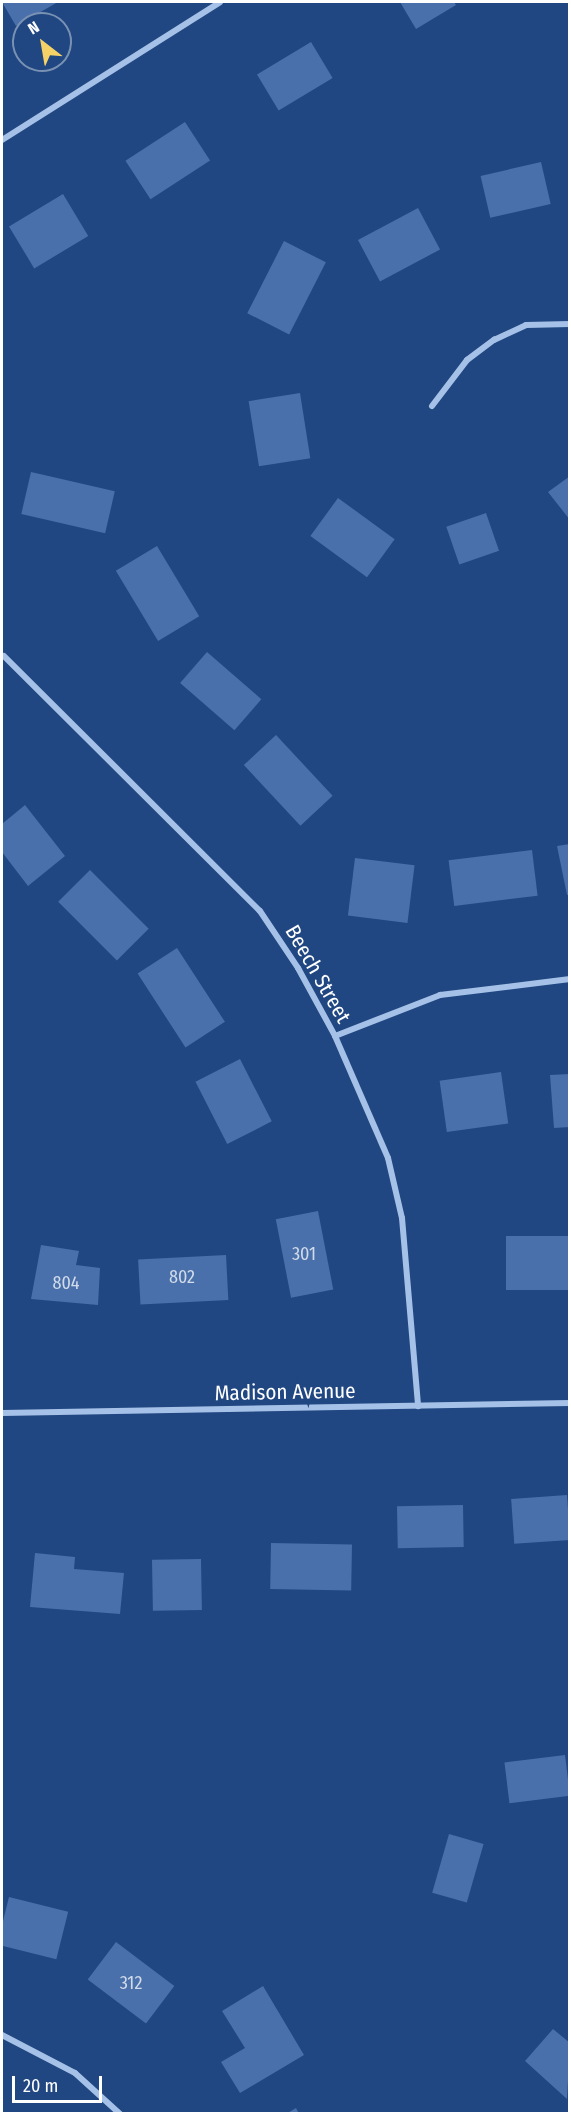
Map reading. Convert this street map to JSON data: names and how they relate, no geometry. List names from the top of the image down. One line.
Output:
{"streets":{"street":["Beech Street","Madison Avenue"]},"crossings":[["Beech Street","Madison Avenue"]],"house_numbers":["301","802","804","312"],"scale_bar":"20 m","north":"top left"}
